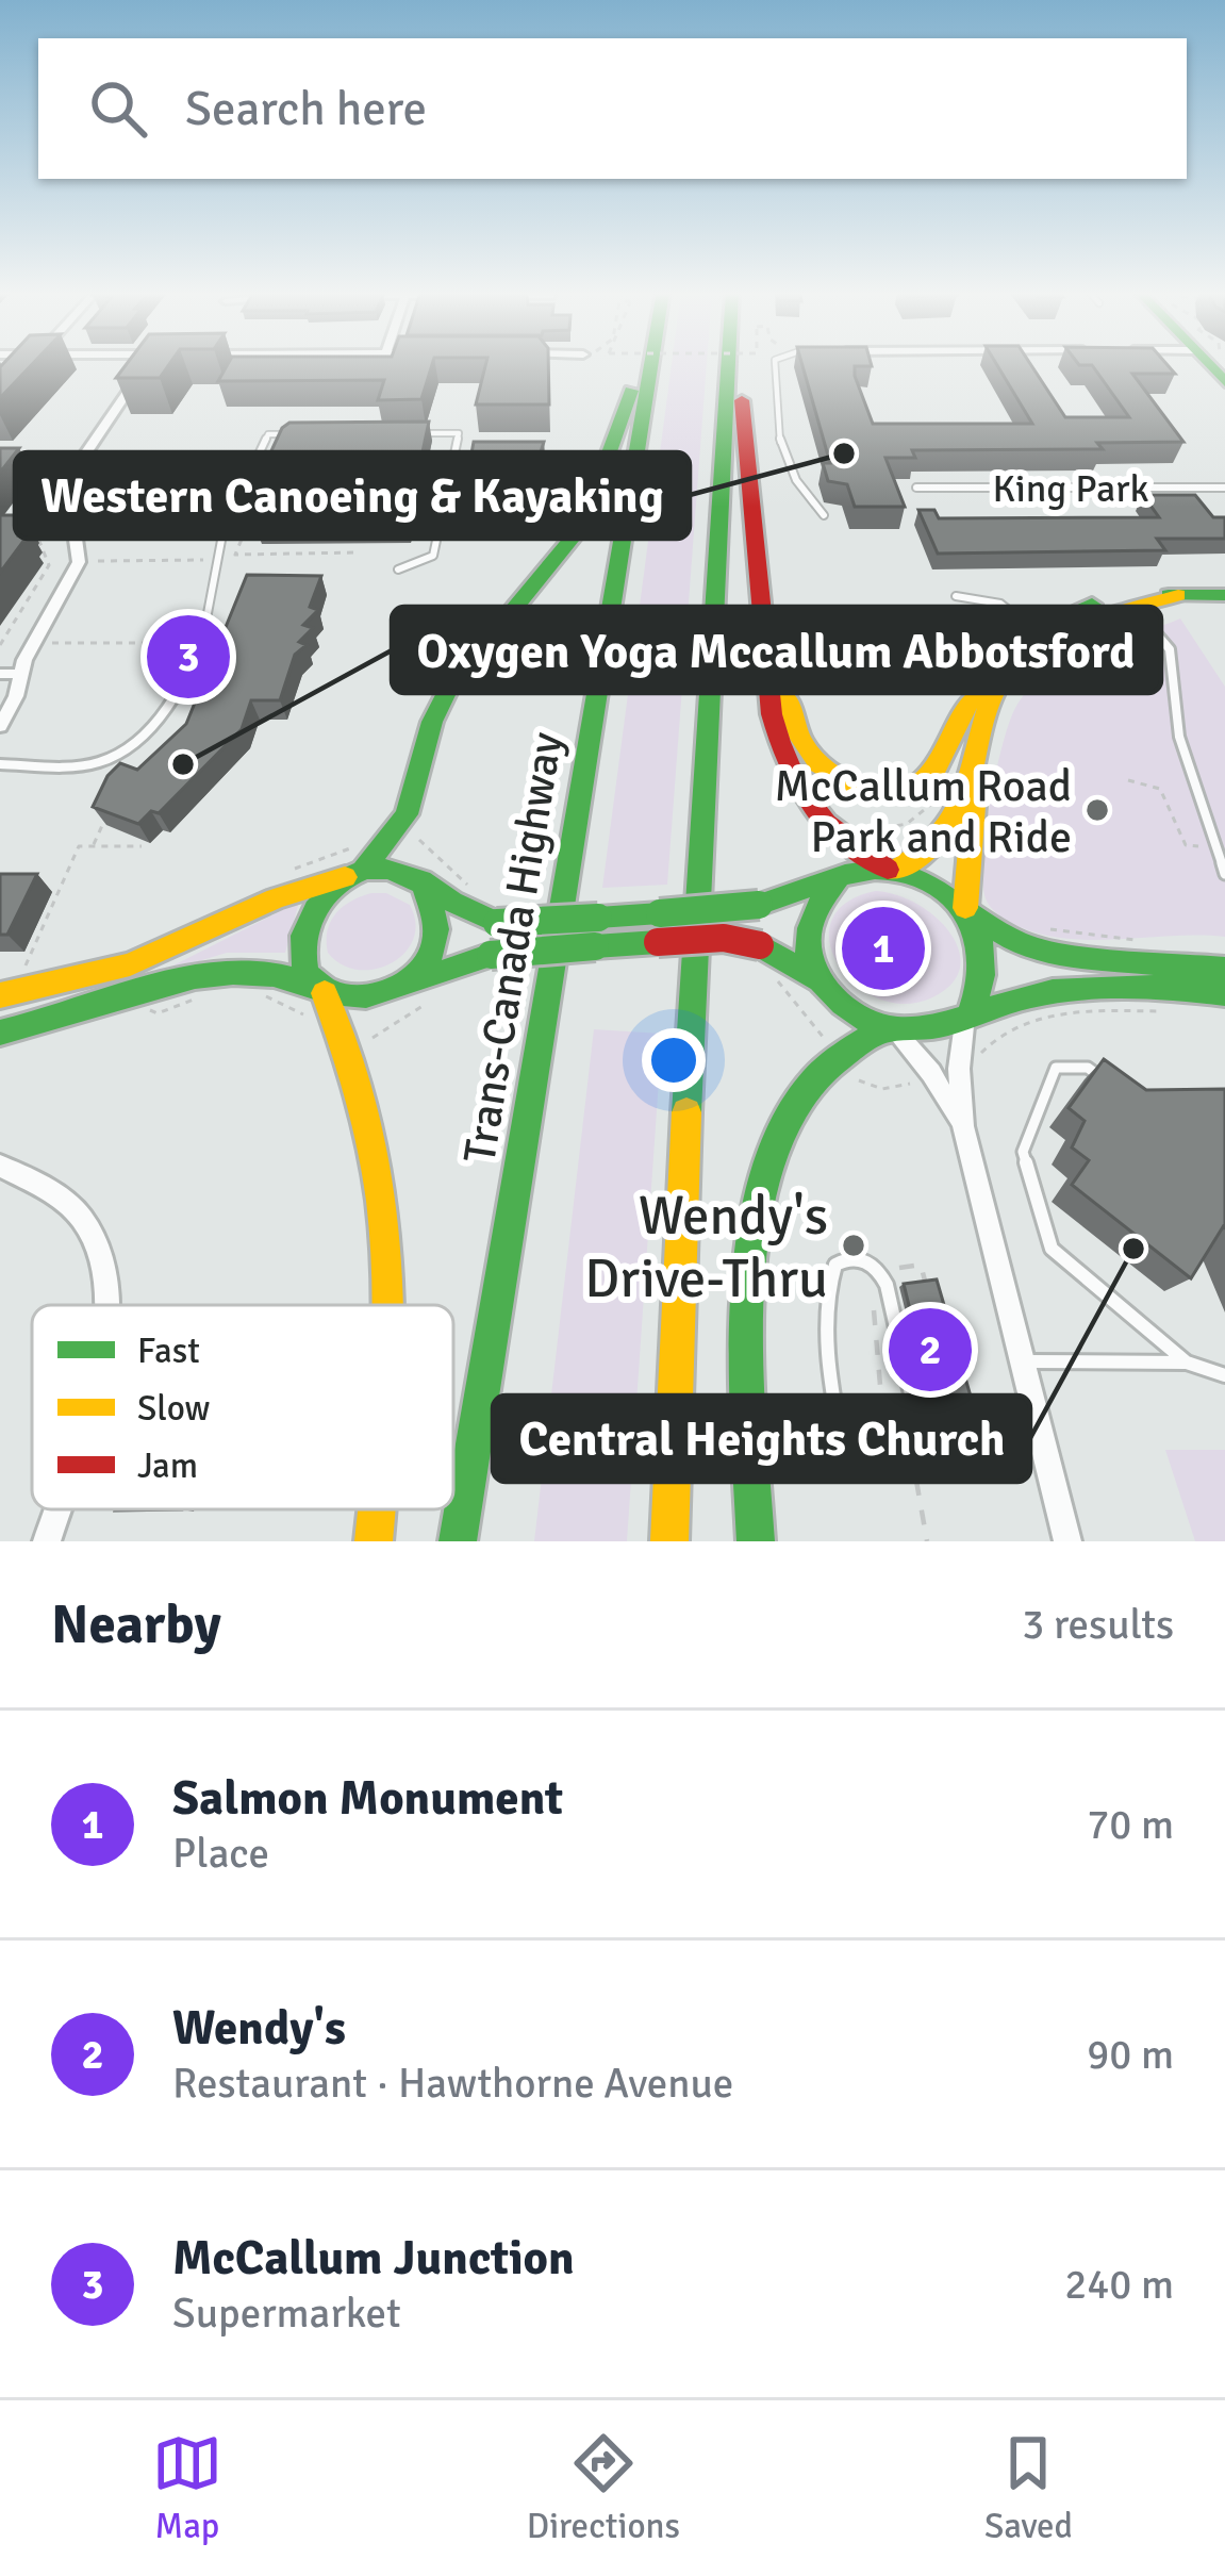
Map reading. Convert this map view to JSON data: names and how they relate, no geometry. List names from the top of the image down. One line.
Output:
{"streets":{"main road":["Trans-Canada Highway"],"lane":["King Park"]},"places":["Western Canoeing & Kayaking","Oxygen Yoga Mccallum Abbotsford","McCallum Road Park and Ride","Wendy's Drive-Thru","Central Heights Church"],"legend":["Fast","Slow","Jam"],"page":{"search":"Search here","pins":["3","1","2"],"heading":["Nearby","3 results"],"list":[{"mark":"1","name":"Salmon Monument","note":"Place","value":"70 m"},{"mark":"2","name":"Wendy's","note":"Restaurant · Hawthorne Avenue","value":"90 m"},{"mark":"3","name":"McCallum Junction","note":"Supermarket","value":"240 m"}],"nav":["Map","Directions","Saved"]}}
